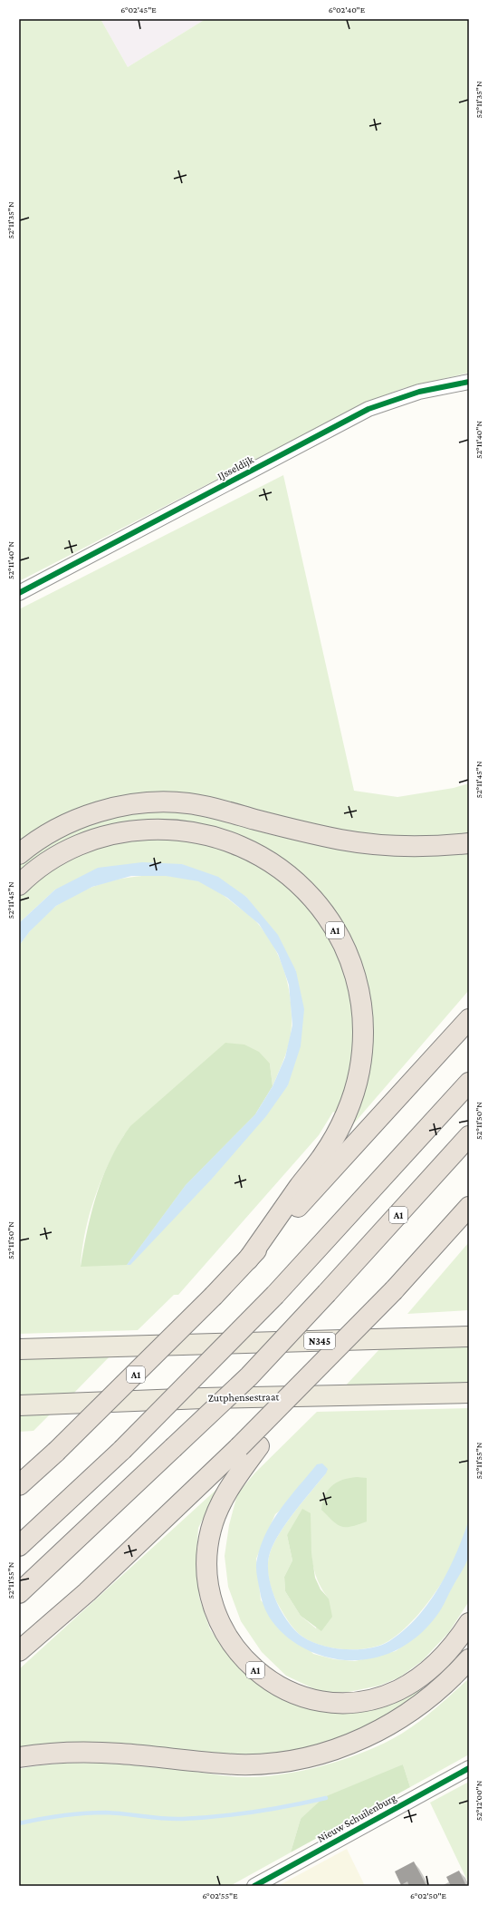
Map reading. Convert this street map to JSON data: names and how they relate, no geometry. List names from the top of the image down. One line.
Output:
{"streets":{"highway":["A1"],"main road":["N345","Zutphensestraat"],"street":["IJsseldijk","Nieuw Schuilenburg"]},"coordinates":["6°02'45\"E","6°02'40\"E","52°11'35\"N","52°11'40\"N","52°11'45\"N","52°11'50\"N","52°11'55\"N","52°12'00\"N","6°02'55\"E","6°02'50\"E"]}
